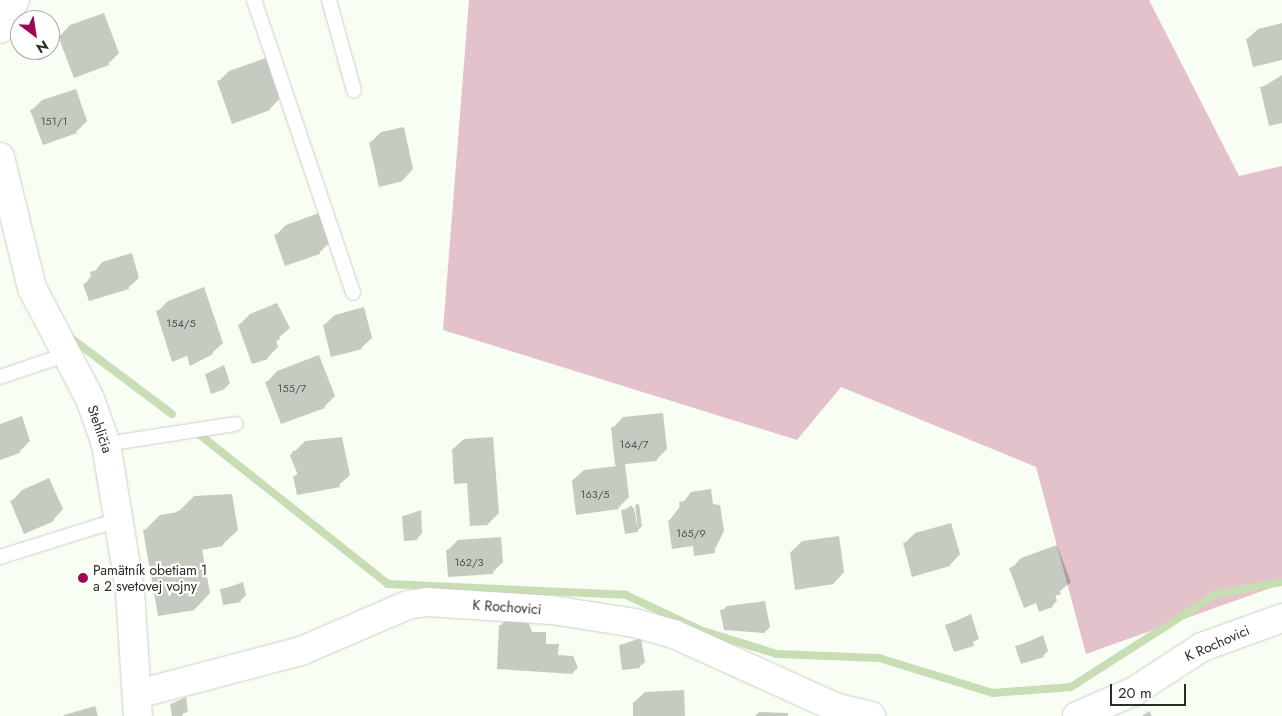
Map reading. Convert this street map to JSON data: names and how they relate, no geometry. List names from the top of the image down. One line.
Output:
{"streets":{"street":["Stehličia","K Rochovici"]},"crossings":[["Stehličia","K Rochovici"]],"places":["Pamätník obetiam 1 a 2 svetovej vojny"],"house_numbers":["151/1","154/5","155/7","164/7","163/5","165/9","162/3"],"scale_bar":"20 m","north":"bottom right"}
